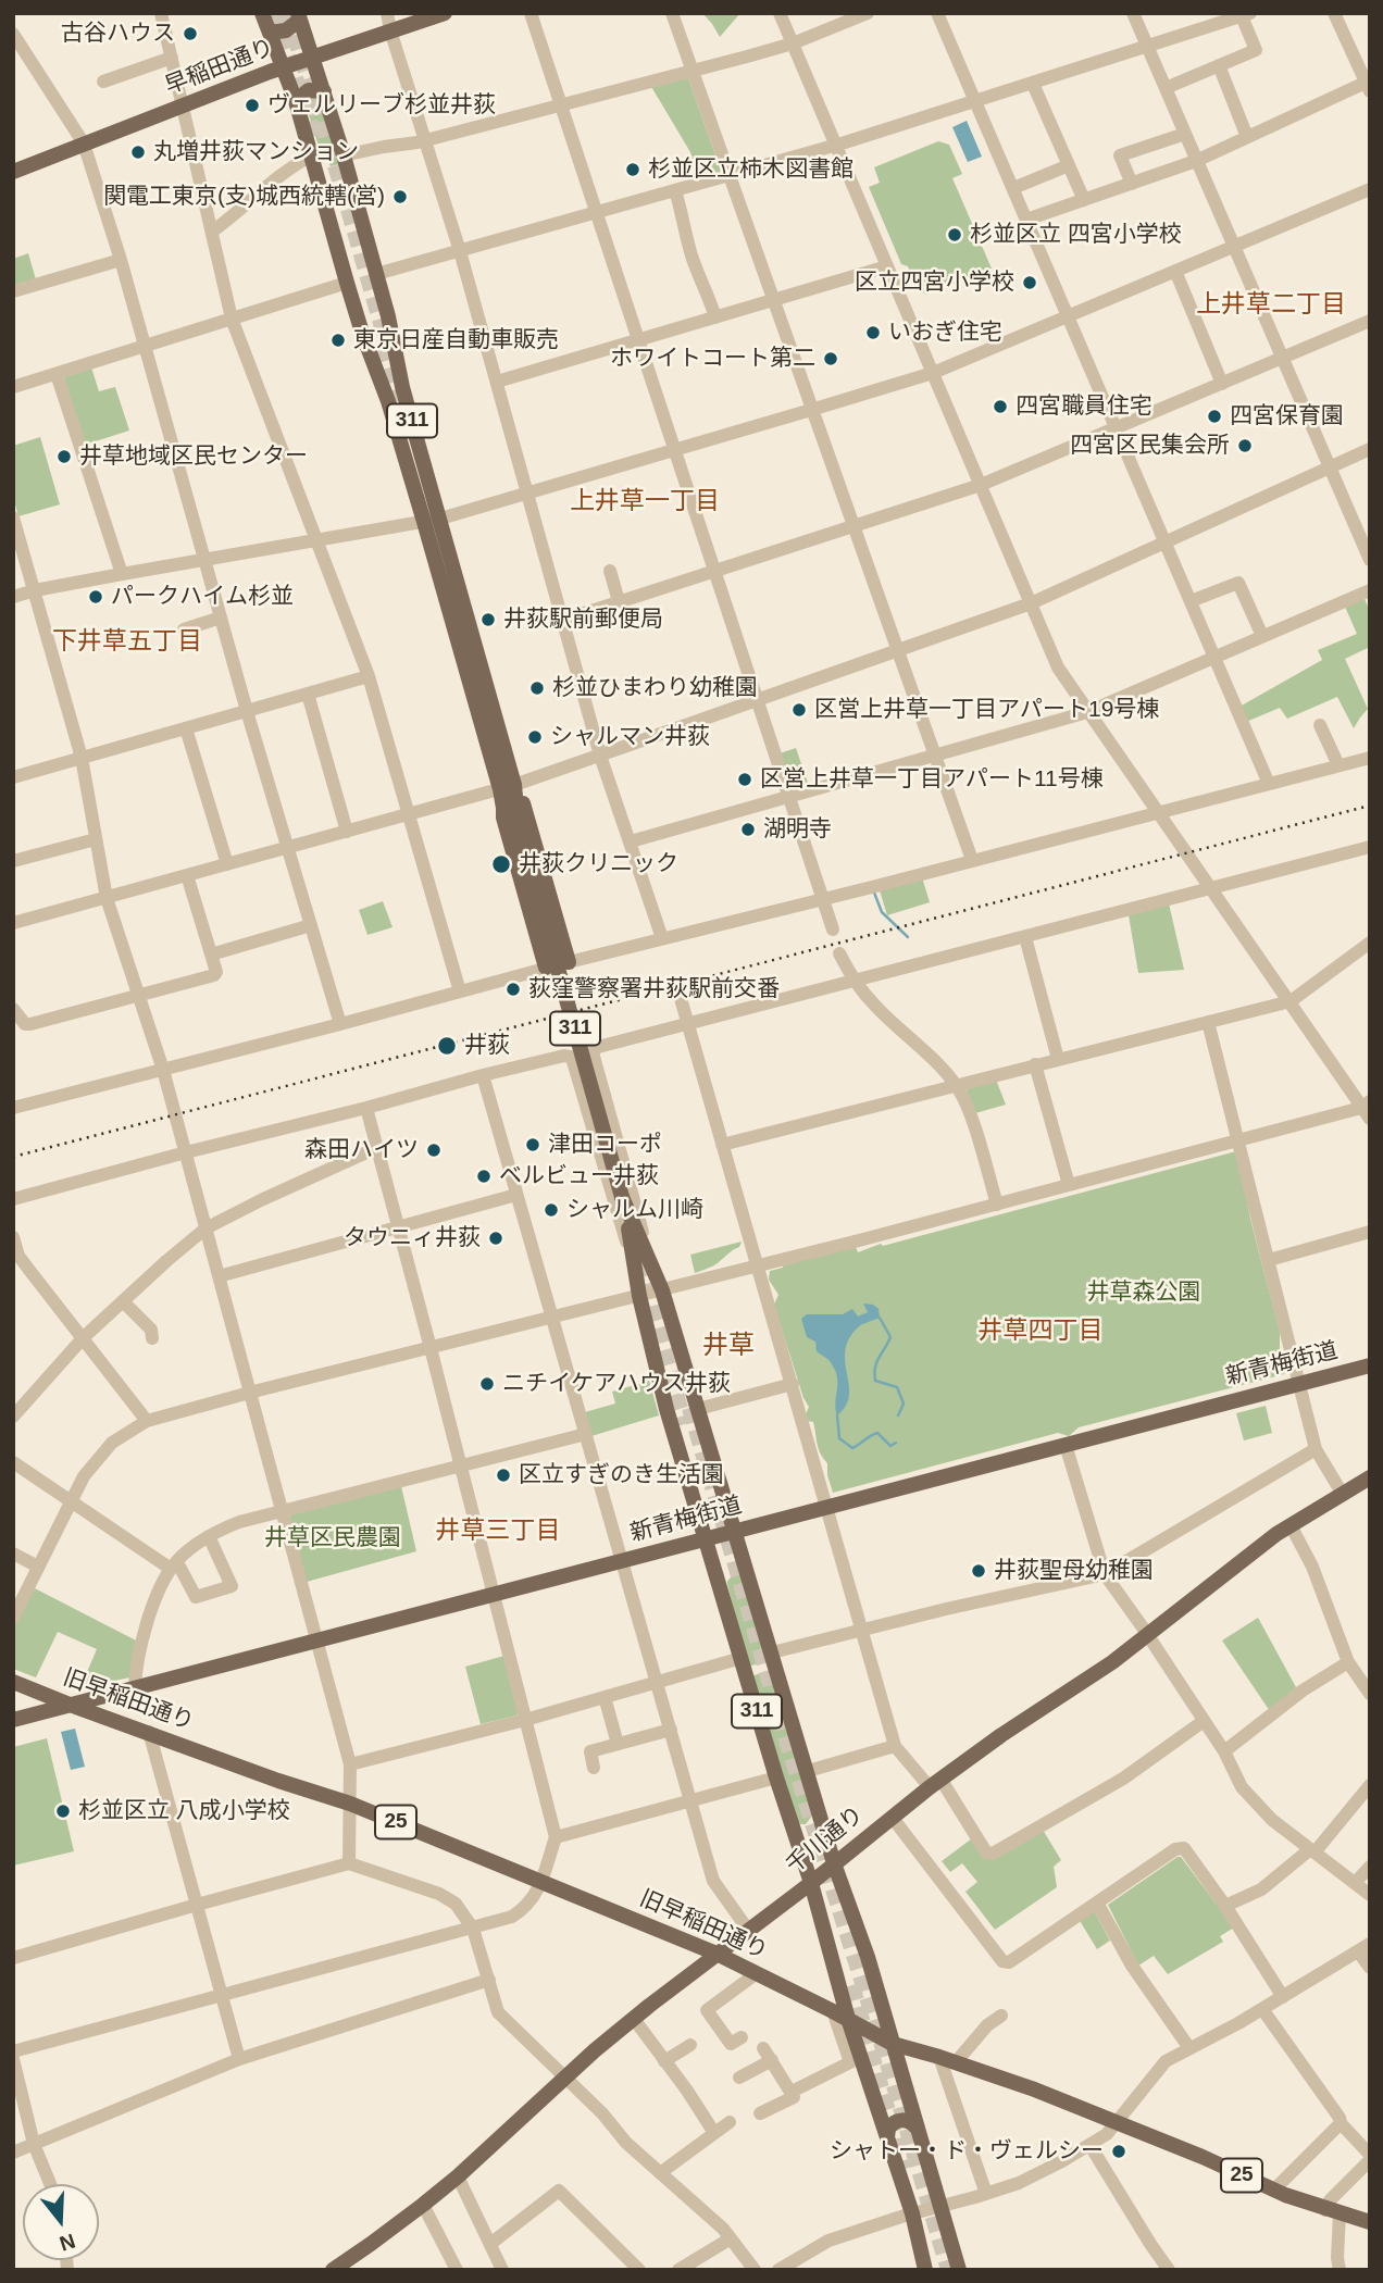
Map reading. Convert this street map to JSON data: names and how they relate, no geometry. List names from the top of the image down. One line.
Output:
{"streets":{"main road":["早稲田通り","311","新青梅街道","旧早稲田通り","25","千川通り"]},"crossings":[["早稲田通り","311"],["311","新青梅街道"],["311","旧早稲田通り"],["311","千川通り"],["新青梅街道","旧早稲田通り"],["旧早稲田通り","千川通り"]],"districts":["上井草二丁目","上井草一丁目","下井草五丁目","井草四丁目","井草","井草三丁目"],"parks":["井草森公園","井草区民農園"],"places":["古谷ハウス","ヴェルリーブ杉並井荻","丸増井荻マンション","杉並区立柿木図書館","関電工東京(支)城西統轄(営)","杉並区立 四宮小学校","区立四宮小学校","いおぎ住宅","東京日産自動車販売","ホワイトコート第二","四宮職員住宅","四宮保育園","四宮区民集会所","井草地域区民センター","パークハイム杉並","井荻駅前郵便局","杉並ひまわり幼稚園","区営上井草一丁目アパート19号棟","シャルマン井荻","区営上井草一丁目アパート11号棟","湖明寺","井荻クリニック","荻窪警察署井荻駅前交番","井荻","津田コーポ","森田ハイツ","ベルビュー井荻","シャルム川崎","タウニィ井荻","ニチイケアハウス井荻","区立すぎのき生活園","井荻聖母幼稚園","杉並区立 八成小学校","シャトー・ド・ヴェルシー"],"north":"bottom"}
